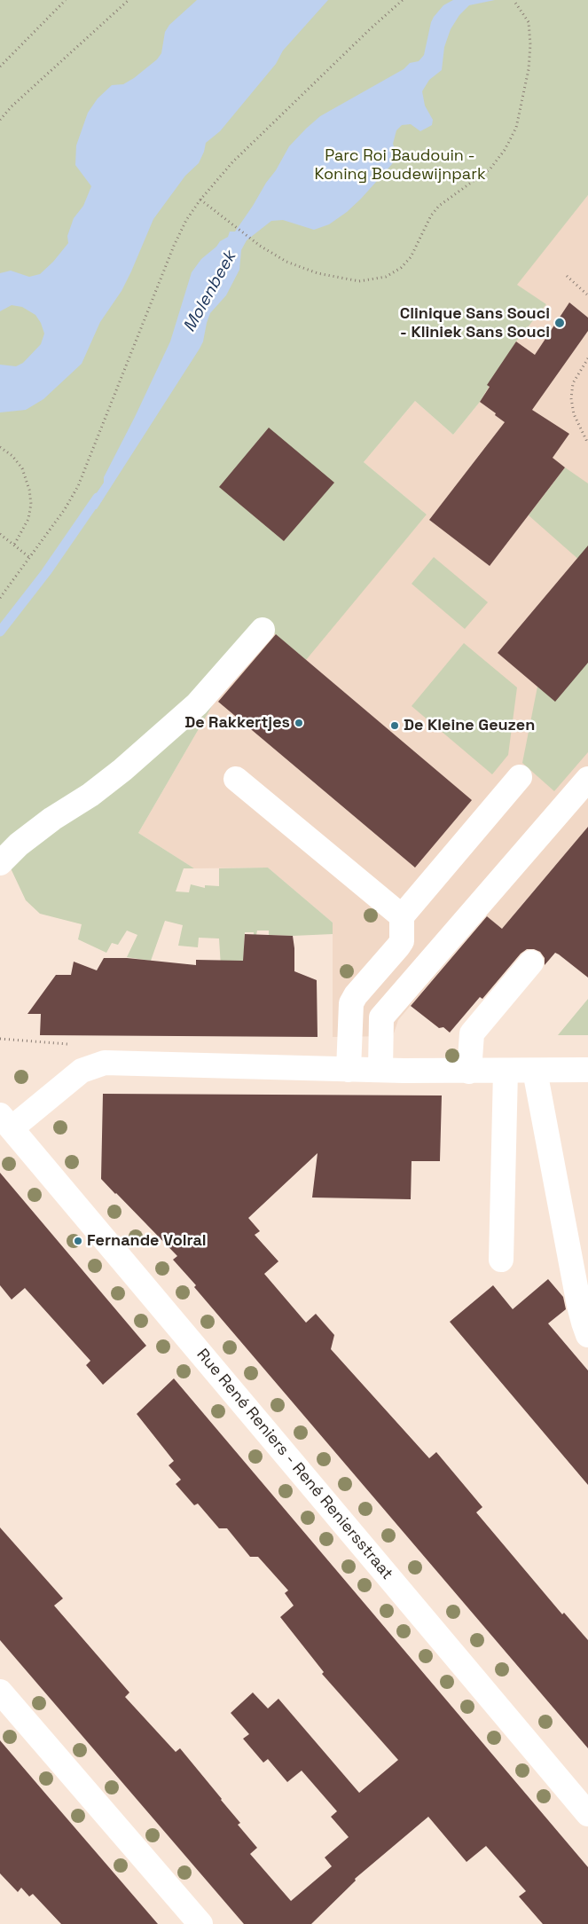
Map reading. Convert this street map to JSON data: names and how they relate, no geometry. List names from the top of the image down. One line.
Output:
{"streets":{"street":["Rue René Reniers - René Reniersstraat"]},"water":["Molenbeek"],"parks":["Parc Roi Baudouin - Koning Boudewijnpark"],"places":["Clinique Sans Souci - Kliniek Sans Souci","De Rakkertjes","De Kleine Geuzen","Fernande Volral"]}
